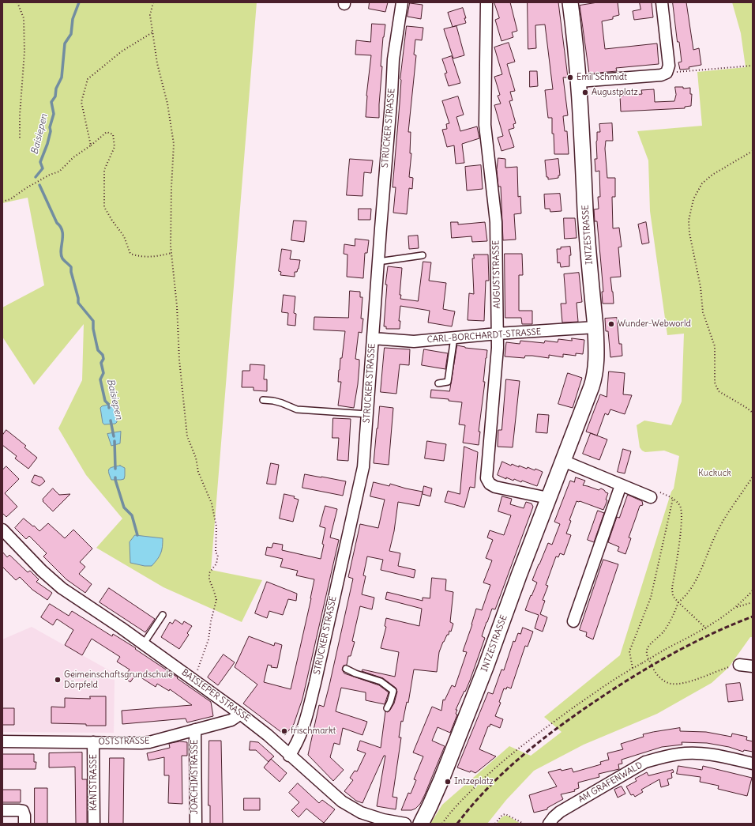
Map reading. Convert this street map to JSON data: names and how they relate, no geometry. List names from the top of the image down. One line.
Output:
{"streets":{"main road":["INTZESTRASSE"],"street":["STRUCKER STRASSE","AUGUSTSTRASSE","CARL-BORCHARDT-STRASSE","BAISIEPER STRASSE","OSTSTRASSE","JOACHIMSTRASSE","KANTSTRASSE","AM GRAFENWALD"]},"crossings":[["STRUCKER STRASSE","CARL-BORCHARDT-STRASSE"],["STRUCKER STRASSE","BAISIEPER STRASSE"],["INTZESTRASSE","AUGUSTSTRASSE"],["INTZESTRASSE","CARL-BORCHARDT-STRASSE"],["AUGUSTSTRASSE","CARL-BORCHARDT-STRASSE"],["BAISIEPER STRASSE","OSTSTRASSE"],["OSTSTRASSE","JOACHIMSTRASSE"],["OSTSTRASSE","KANTSTRASSE"]],"water":["Baisiepen"],"parks":["Kuckuck"],"places":["Emil Schmidt","Augustplatz","Wunder-Webworld","Geimeinschaftsgrundschule Dörpfeld","frischmarkt","Intzeplatz"]}
